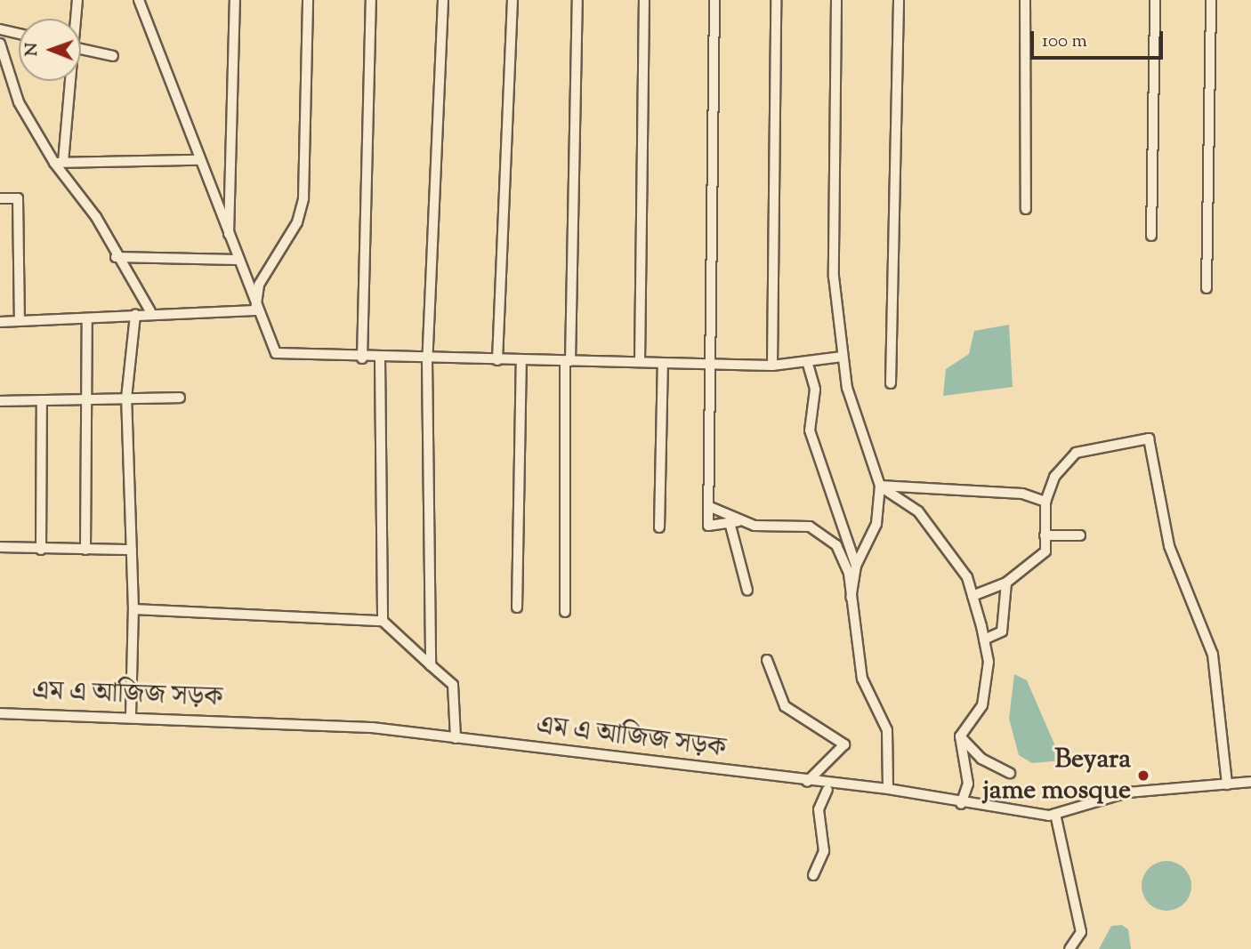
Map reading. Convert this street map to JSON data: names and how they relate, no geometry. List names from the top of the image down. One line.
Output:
{"streets":{"street":["এম এ আজিজ সড়ক"]},"places":["Beyara jame mosque"],"scale_bar":"100 m","north":"left"}
